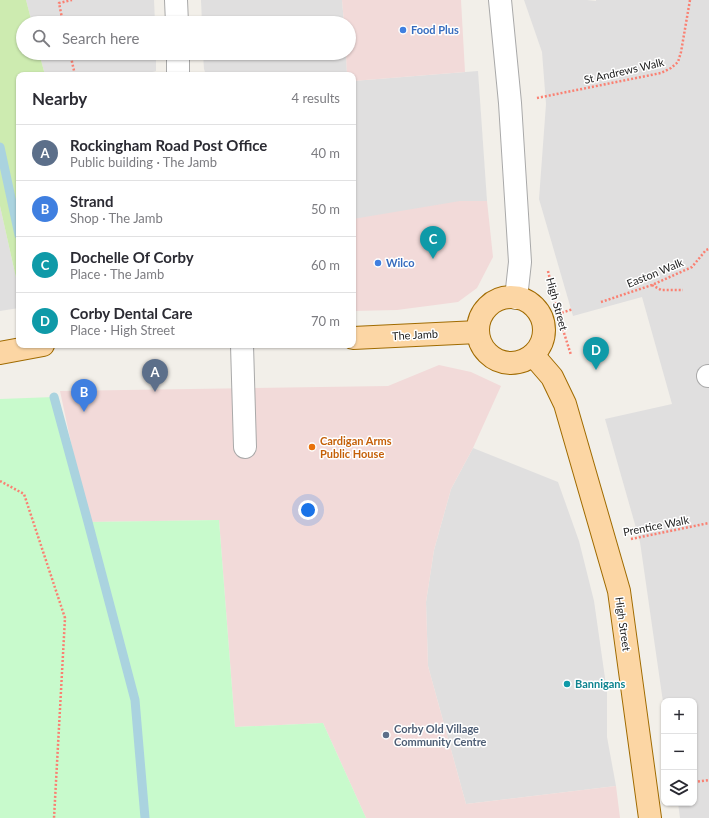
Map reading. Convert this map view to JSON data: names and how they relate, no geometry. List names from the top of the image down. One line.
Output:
{"streets":{"main road":["High Street","The Jamb"],"path":["St Andrews Walk","Easton Walk","Prentice Walk"]},"crossings":[["High Street","The Jamb"],["High Street","Prentice Walk"]],"places":["Food Plus","Wilco","Cardigan Arms Public House","Bannigans","Corby Old Village Community Centre"],"page":{"search":"Search here","heading":["Nearby","4 results"],"list":[{"mark":"A","name":"Rockingham Road Post Office","note":"Public building · The Jamb","value":"40 m"},{"mark":"B","name":"Strand","note":"Shop · The Jamb","value":"50 m"},{"mark":"C","name":"Dochelle Of Corby","note":"Place · The Jamb","value":"60 m"},{"mark":"D","name":"Corby Dental Care","note":"Place · High Street","value":"70 m"}],"pins":["C","D","A","B"],"map_buttons":["+","−"]}}
